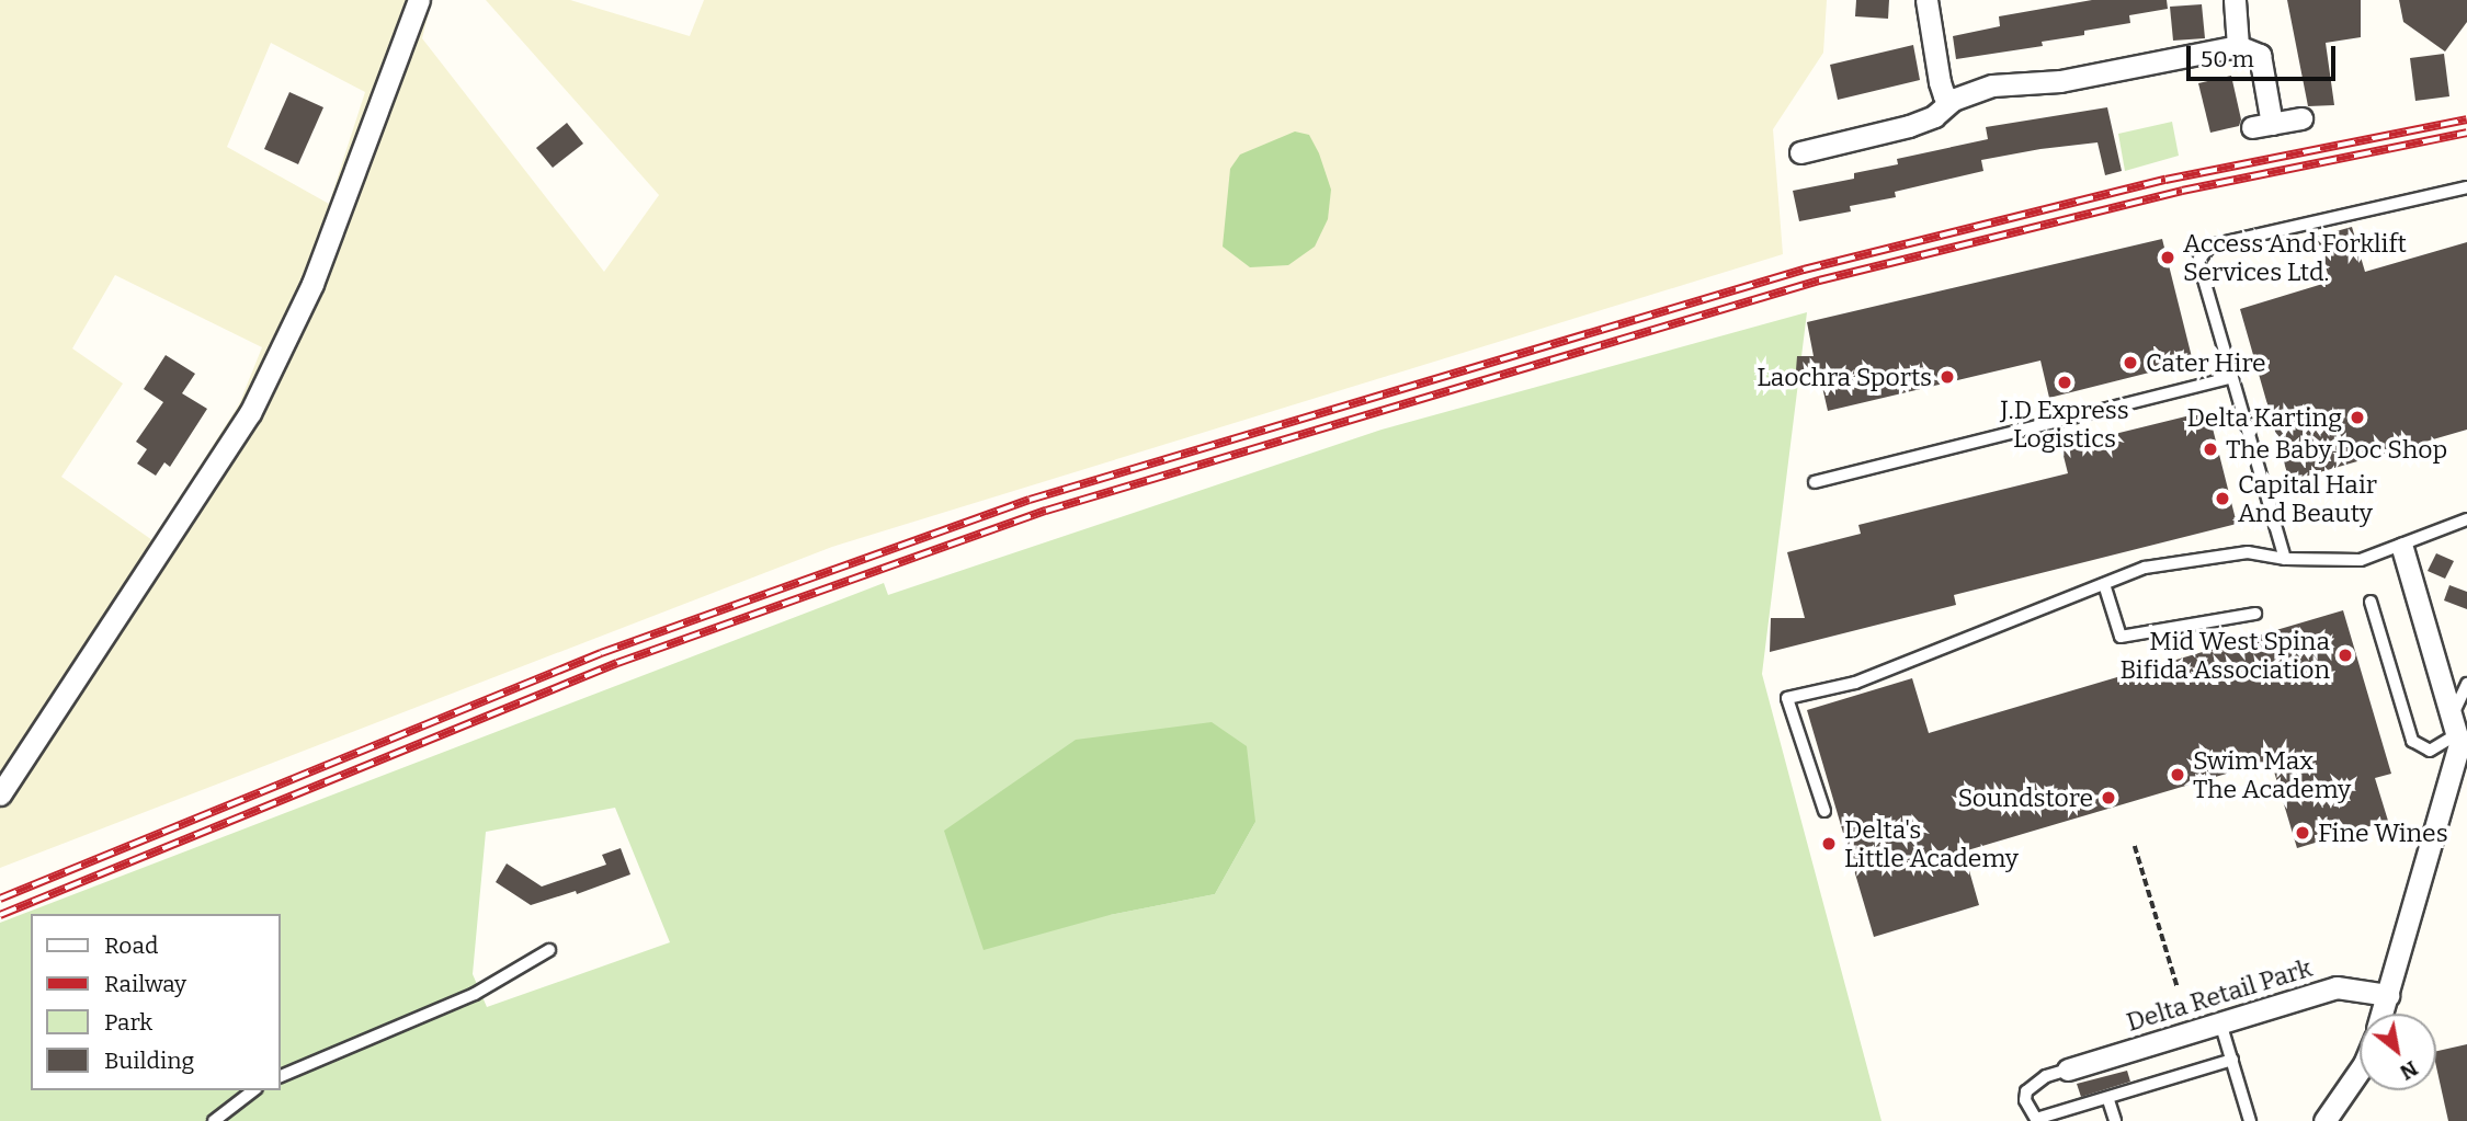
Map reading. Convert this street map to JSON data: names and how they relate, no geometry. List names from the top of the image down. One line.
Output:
{"streets":{"street":["Delta Retail Park"]},"places":["Access And Forklift Services Ltd.","Cater Hire","Laochra Sports","J.D Express Logistics","Delta Karting","The Baby Doc Shop","Capital Hair And Beauty","Mid West Spina Bifida Association","Swim Max The Academy","Soundstore","Fine Wines","Delta's Little Academy"],"legend":["Road","Railway","Park","Building"],"scale_bar":"50 m","north":"bottom right"}
